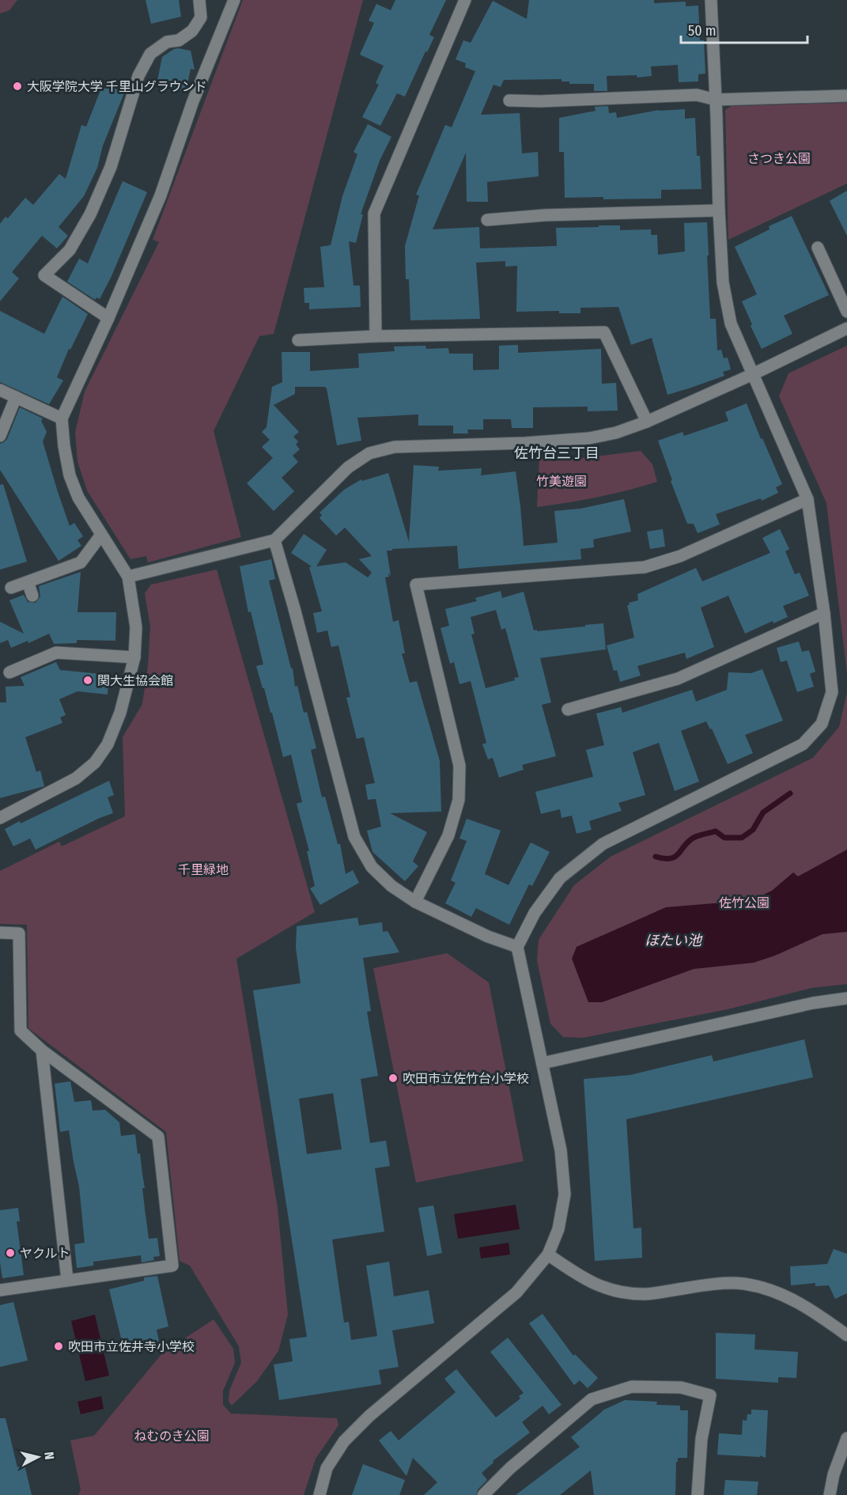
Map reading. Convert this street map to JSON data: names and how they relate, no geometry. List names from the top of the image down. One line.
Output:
{"districts":["佐竹台三丁目"],"water":["ほたい池"],"parks":["さつき公園","竹美遊園","千里緑地","佐竹公園","ねむのき公園"],"places":["大阪学院大学 千里山グラウンド","関大生協会館","吹田市立佐竹台小学校","ヤクルト","吹田市立佐井寺小学校"],"scale_bar":"50 m","north":"right"}
